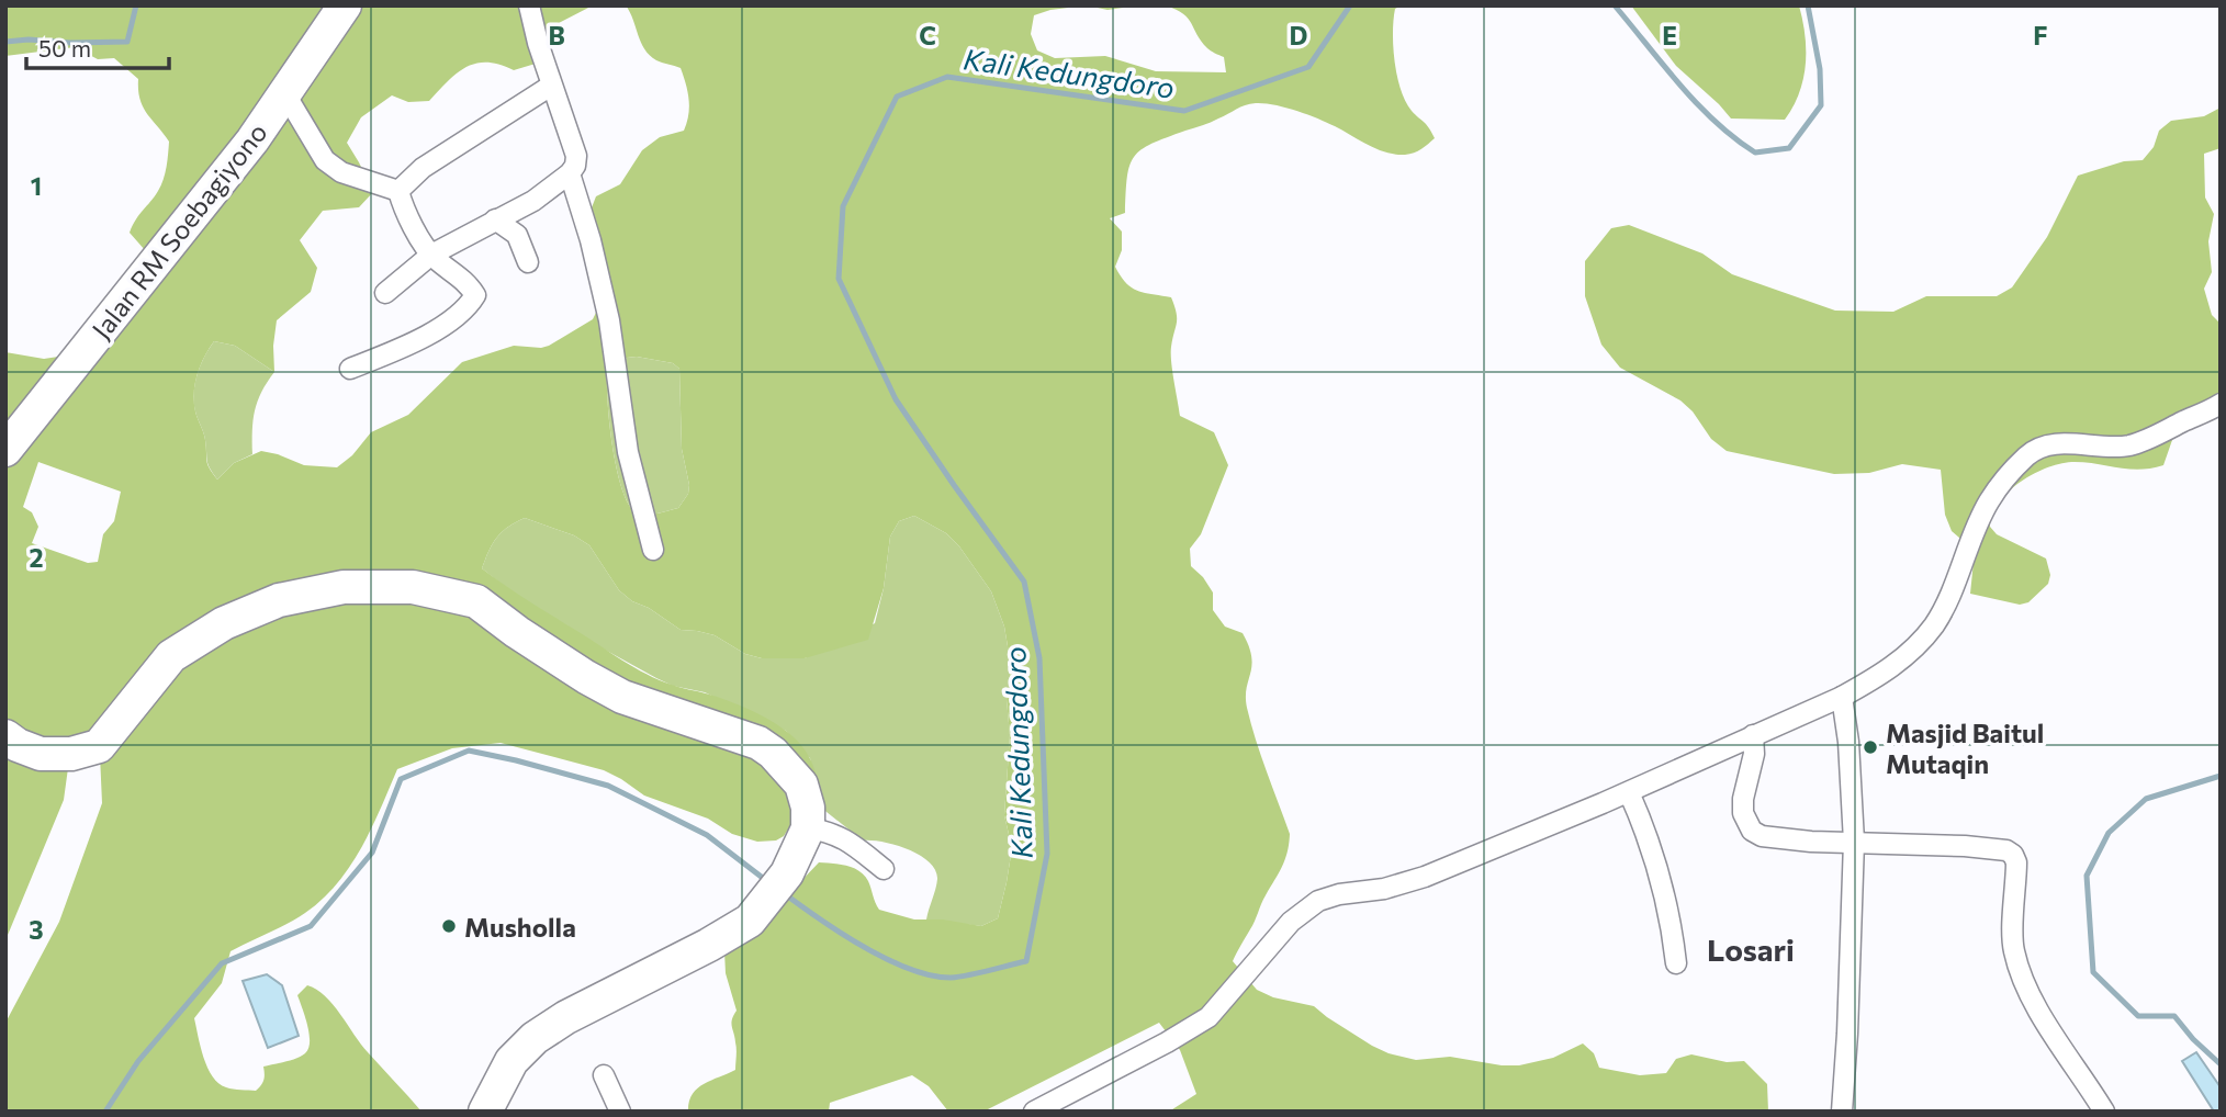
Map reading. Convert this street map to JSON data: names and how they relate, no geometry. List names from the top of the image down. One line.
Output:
{"streets":{"main road":["Jalan RM Soebagiyono"]},"districts":["Losari"],"water":["Kali Kedungdoro"],"places":["Masjid Baitul Mutaqin","Musholla"],"scale_bar":"50 m","grid":{"columns":["B","C","D","E","F"],"rows":["1","2","3"]}}
